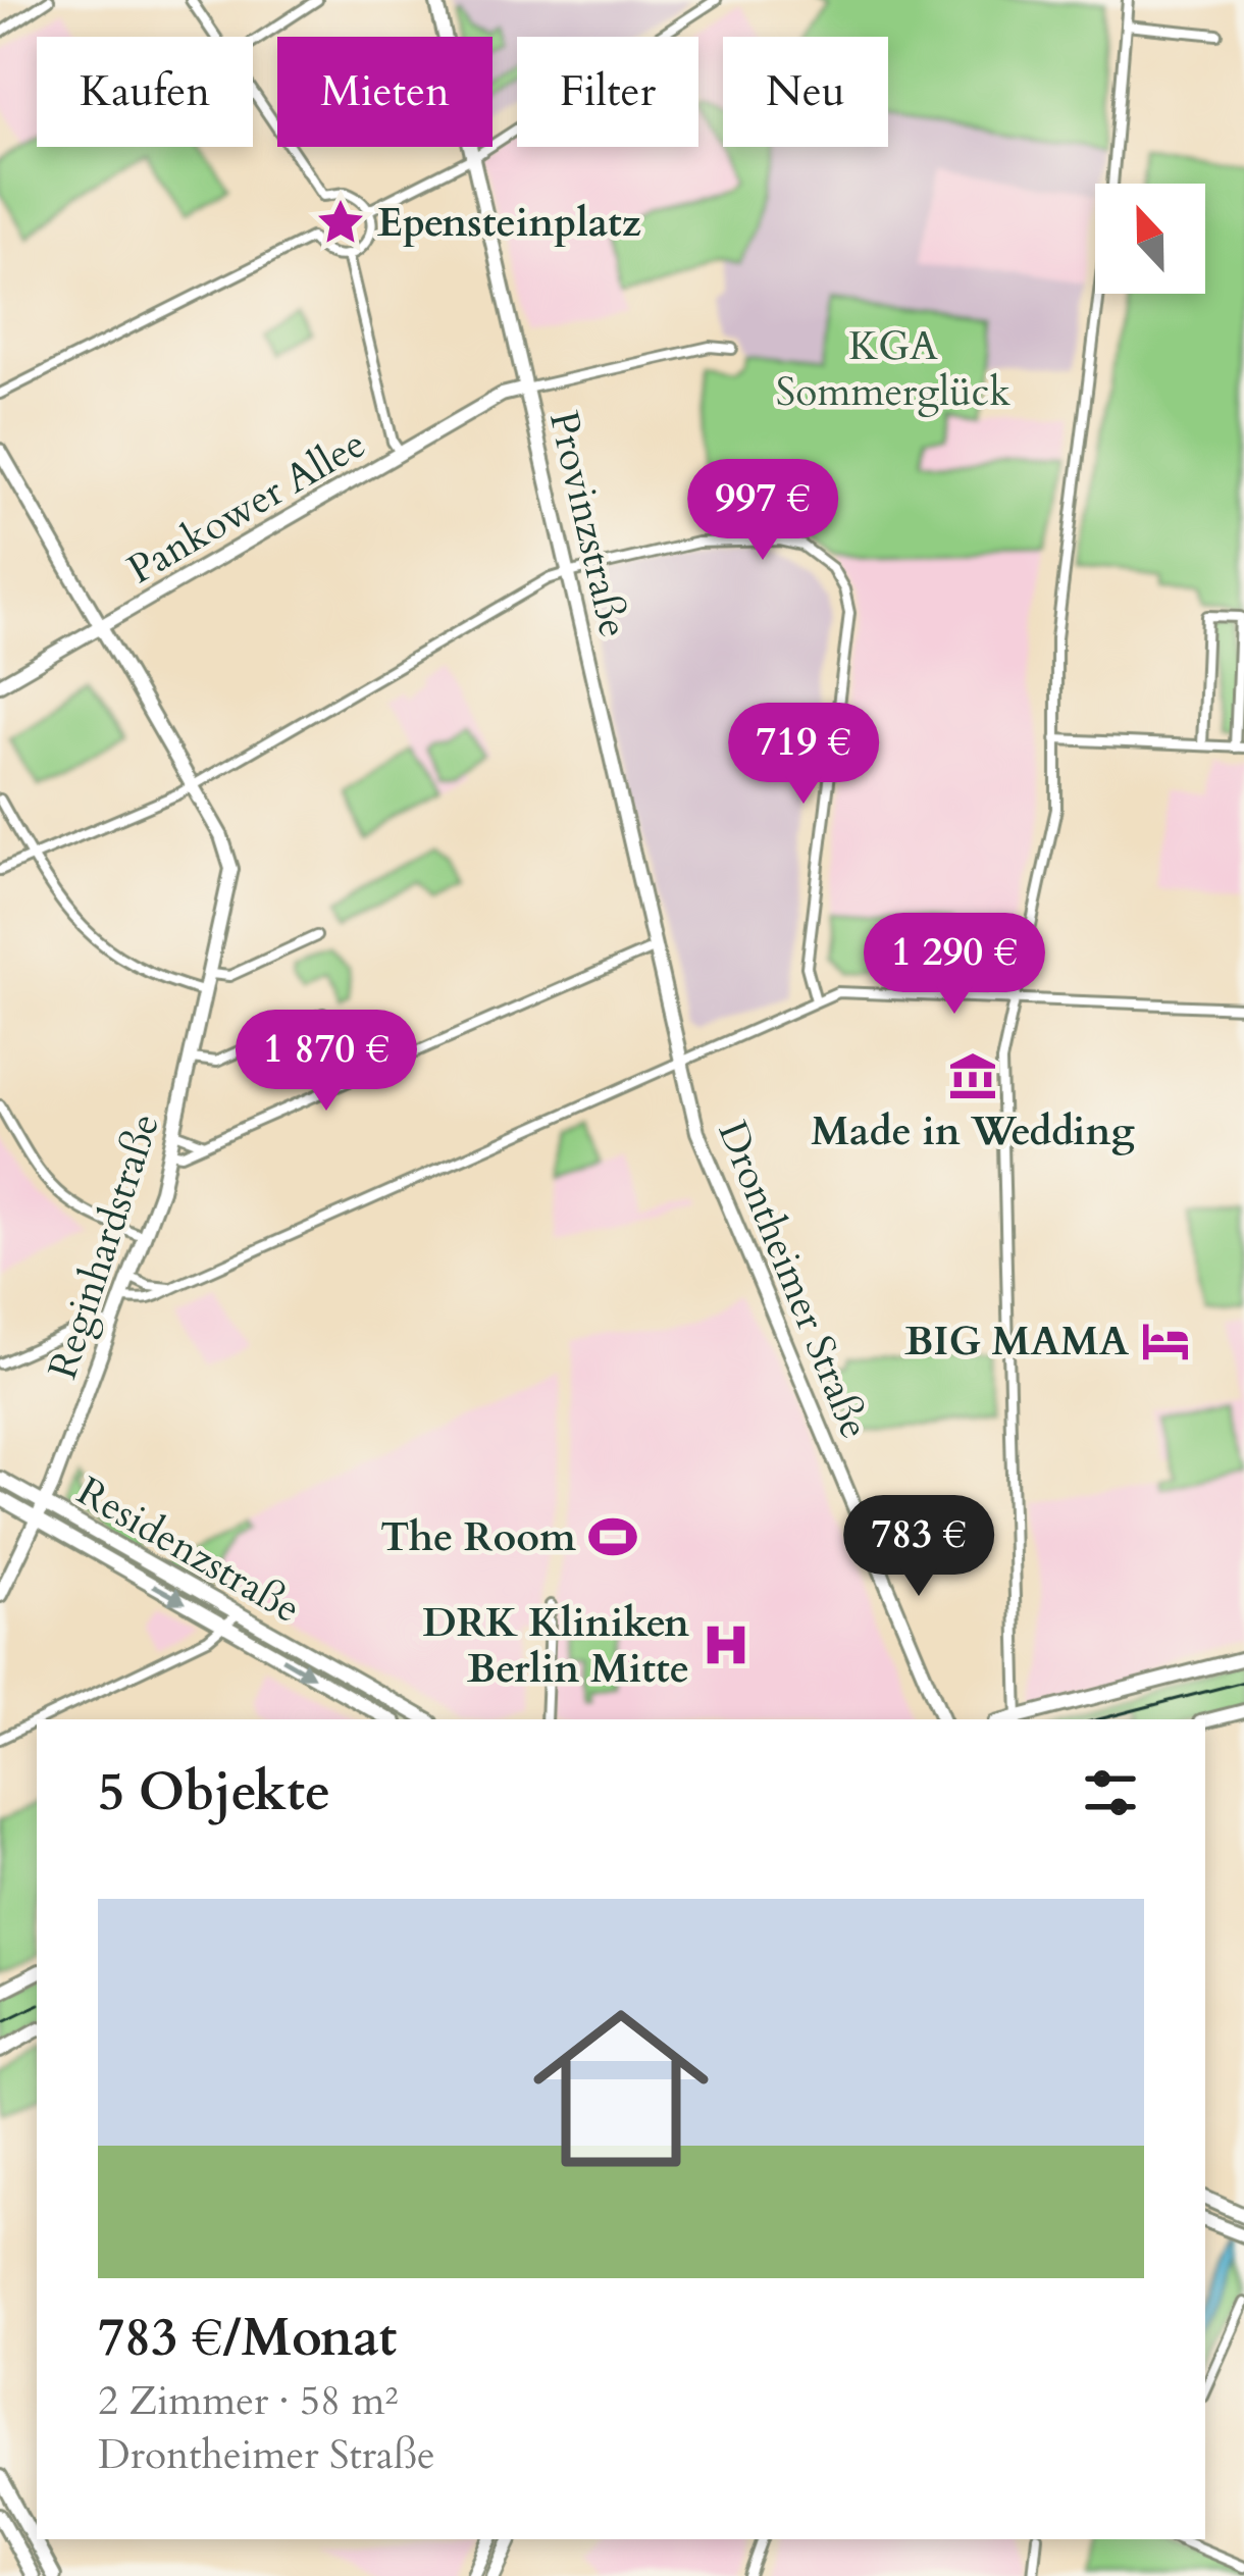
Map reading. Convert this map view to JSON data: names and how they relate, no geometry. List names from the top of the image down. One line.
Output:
{"streets":{"main road":["Pankower Allee","Provinzstraße","Reginhardstraße","Drontheimer Straße","Residenzstraße"]},"crossings":[["Pankower Allee","Provinzstraße"],["Pankower Allee","Reginhardstraße"],["Provinzstraße","Drontheimer Straße"],["Reginhardstraße","Residenzstraße"]],"parks":["KGA Sommerglück"],"places":{"place":["Epensteinplatz"],"museum":["Made in Wedding"],"hotel":["BIG MAMA"],"sports":["The Room"],"hospital":["DRK Kliniken Berlin Mitte"]},"north":"top","page":{"chip":["Kaufen","Mieten","Filter","Neu"],"price":["997 €","719 €","1 290 €","1 870 €","783 €"],"heading":"5 Objekte","list":[{"name":"783 €/Monat","note":"2 Zimmer · 58 m² · Drontheimer Straße"}]}}
